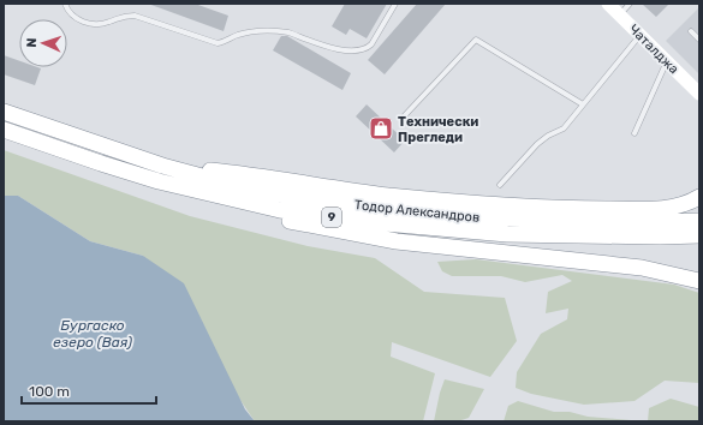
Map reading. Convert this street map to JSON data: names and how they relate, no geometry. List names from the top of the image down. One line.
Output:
{"streets":{"highway":["Тодор Александров","9"],"main road":["Чаталджа"]},"water":["Бургаско езеро (Вая)"],"places":{"shop":["Технически Прегледи"]},"scale_bar":"100 m","north":"left"}
